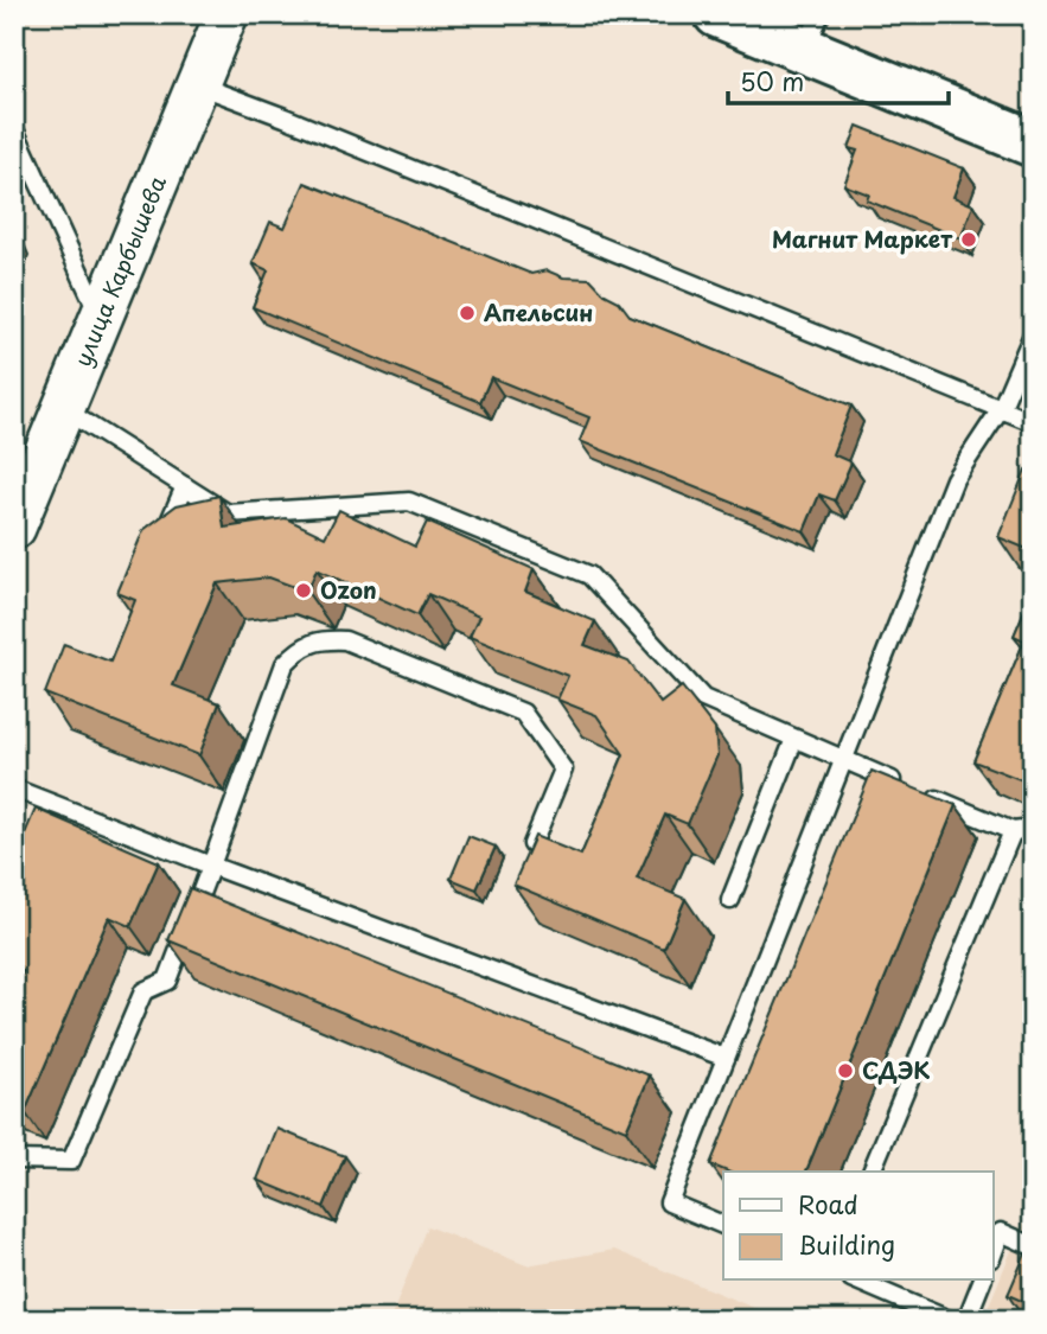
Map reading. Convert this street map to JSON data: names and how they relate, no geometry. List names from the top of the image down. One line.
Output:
{"streets":{"street":["улица Карбышева"]},"places":["Магнит Маркет","Апельсин","Ozon","СДЭК"],"legend":["Road","Building"],"scale_bar":"50 m"}
